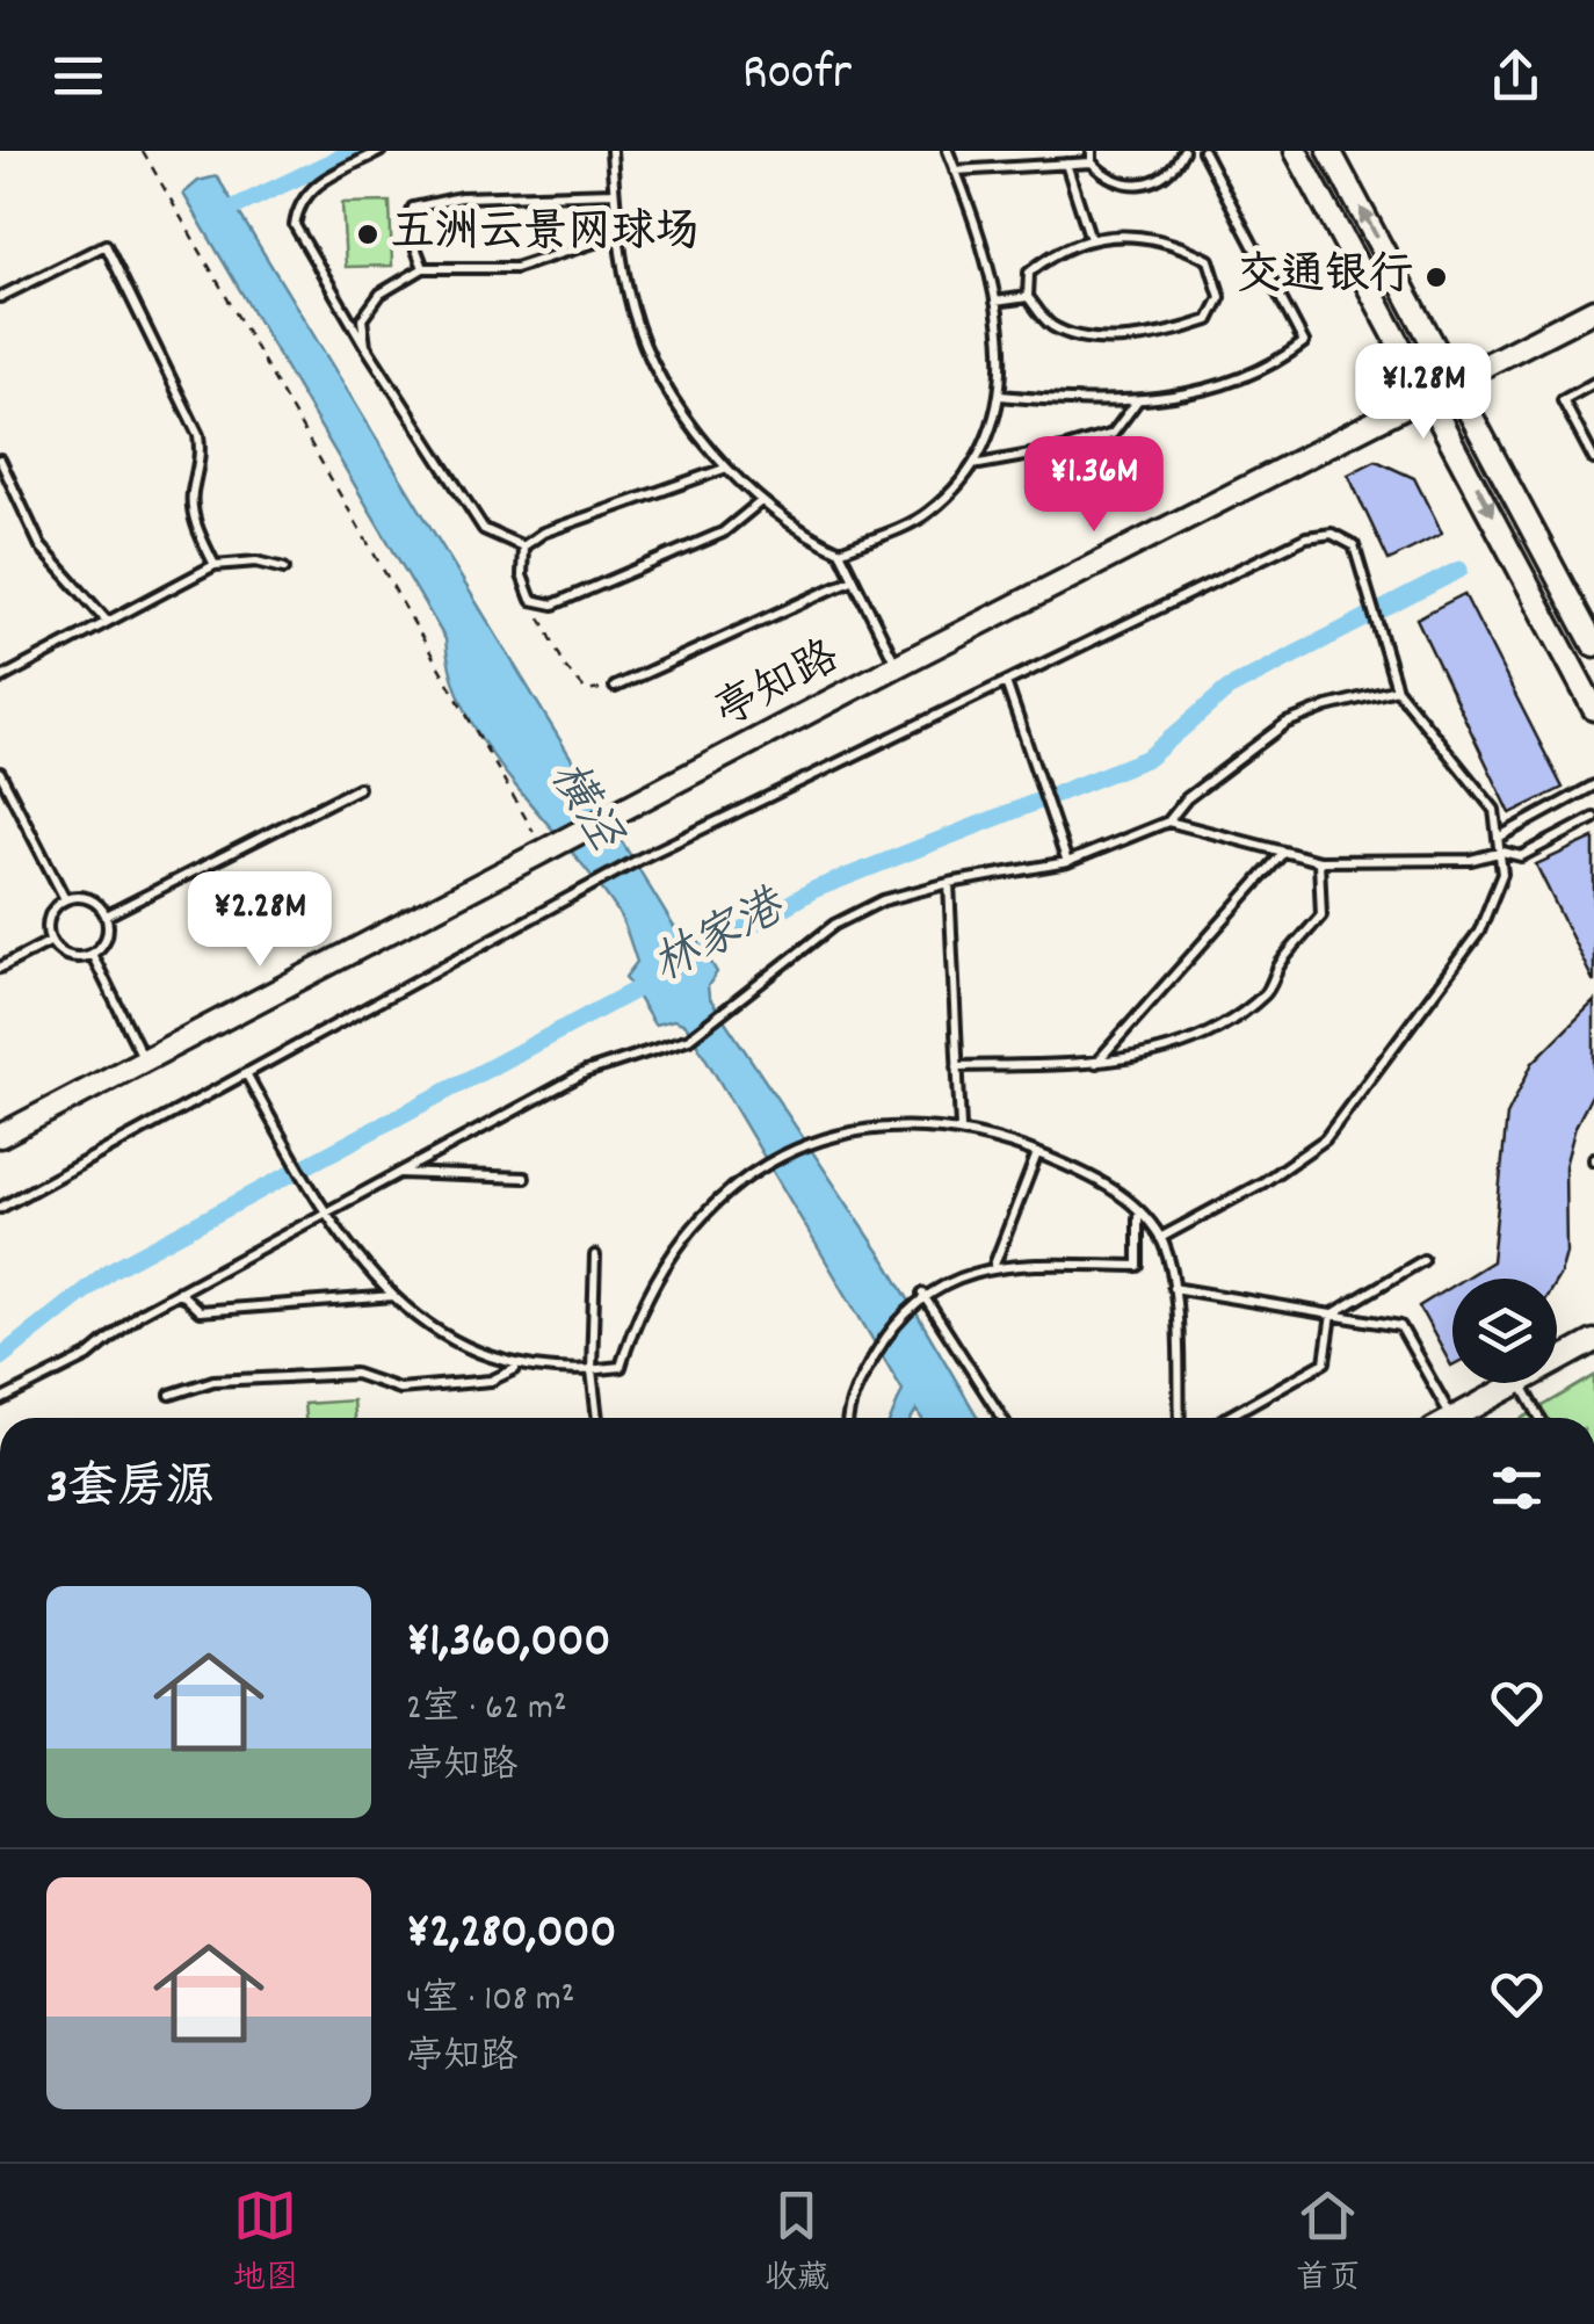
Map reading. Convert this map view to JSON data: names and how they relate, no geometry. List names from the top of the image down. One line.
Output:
{"streets":{"street":["亭知路"]},"water":["横泾","林家港"],"places":["五洲云景网球场","交通银行"],"page":{"header":"Roofr","price":["¥1.28M","¥1.36M","¥2.28M"],"heading":"3套房源","list":[{"name":"¥1,360,000","note":"2室 · 62 m² · 亭知路"},{"name":"¥2,280,000","note":"4室 · 108 m² · 亭知路"}],"tabs":["地图","收藏","首页"]}}
